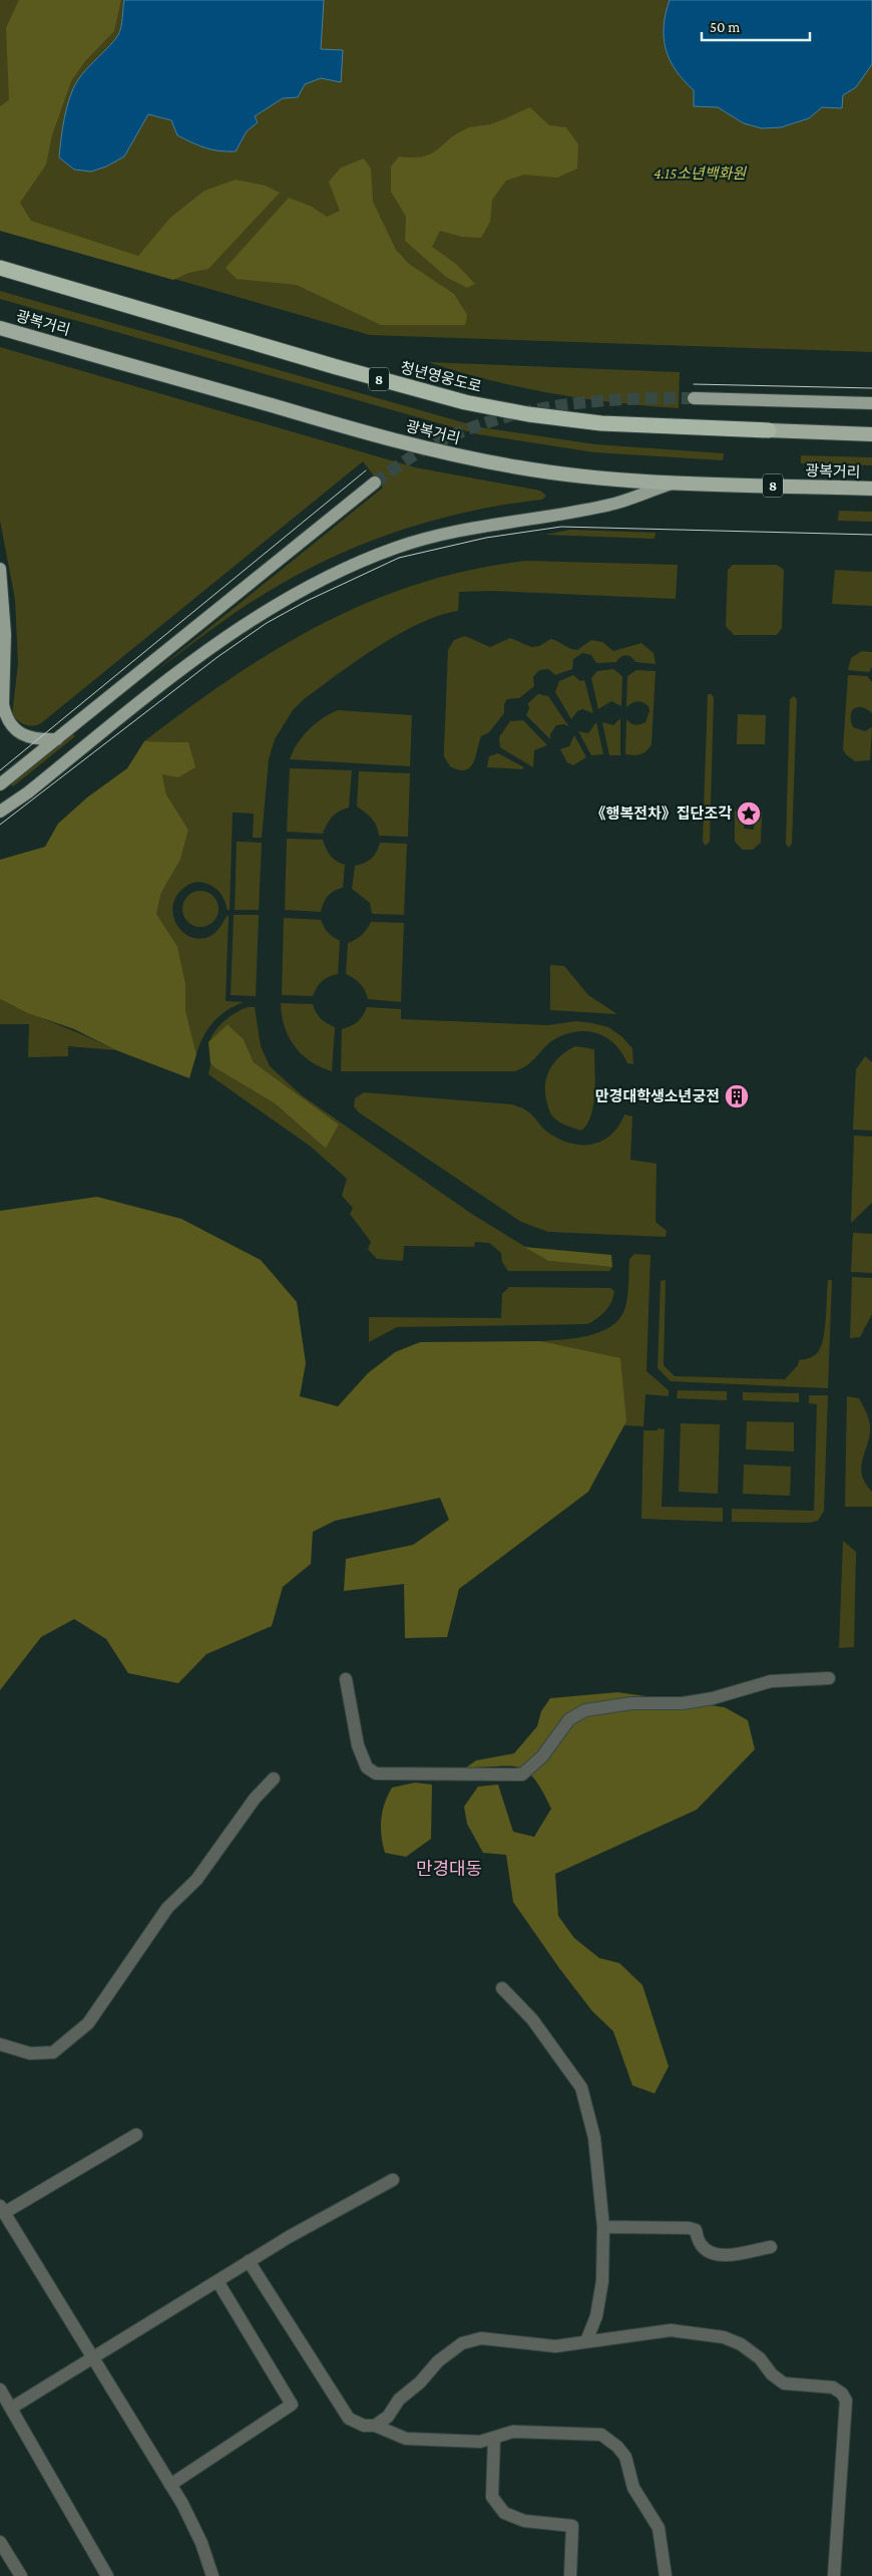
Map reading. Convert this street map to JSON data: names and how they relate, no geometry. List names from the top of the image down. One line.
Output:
{"streets":{"highway":["광복거리","청년영웅도로","8"]},"crossings":[["청년영웅도로","8"]],"districts":["만경대동"],"parks":["4.15소년백화원"],"places":{"place":["《행복전차》집단조각"],"building":["만경대학생소년궁전"]},"scale_bar":"50 m"}
